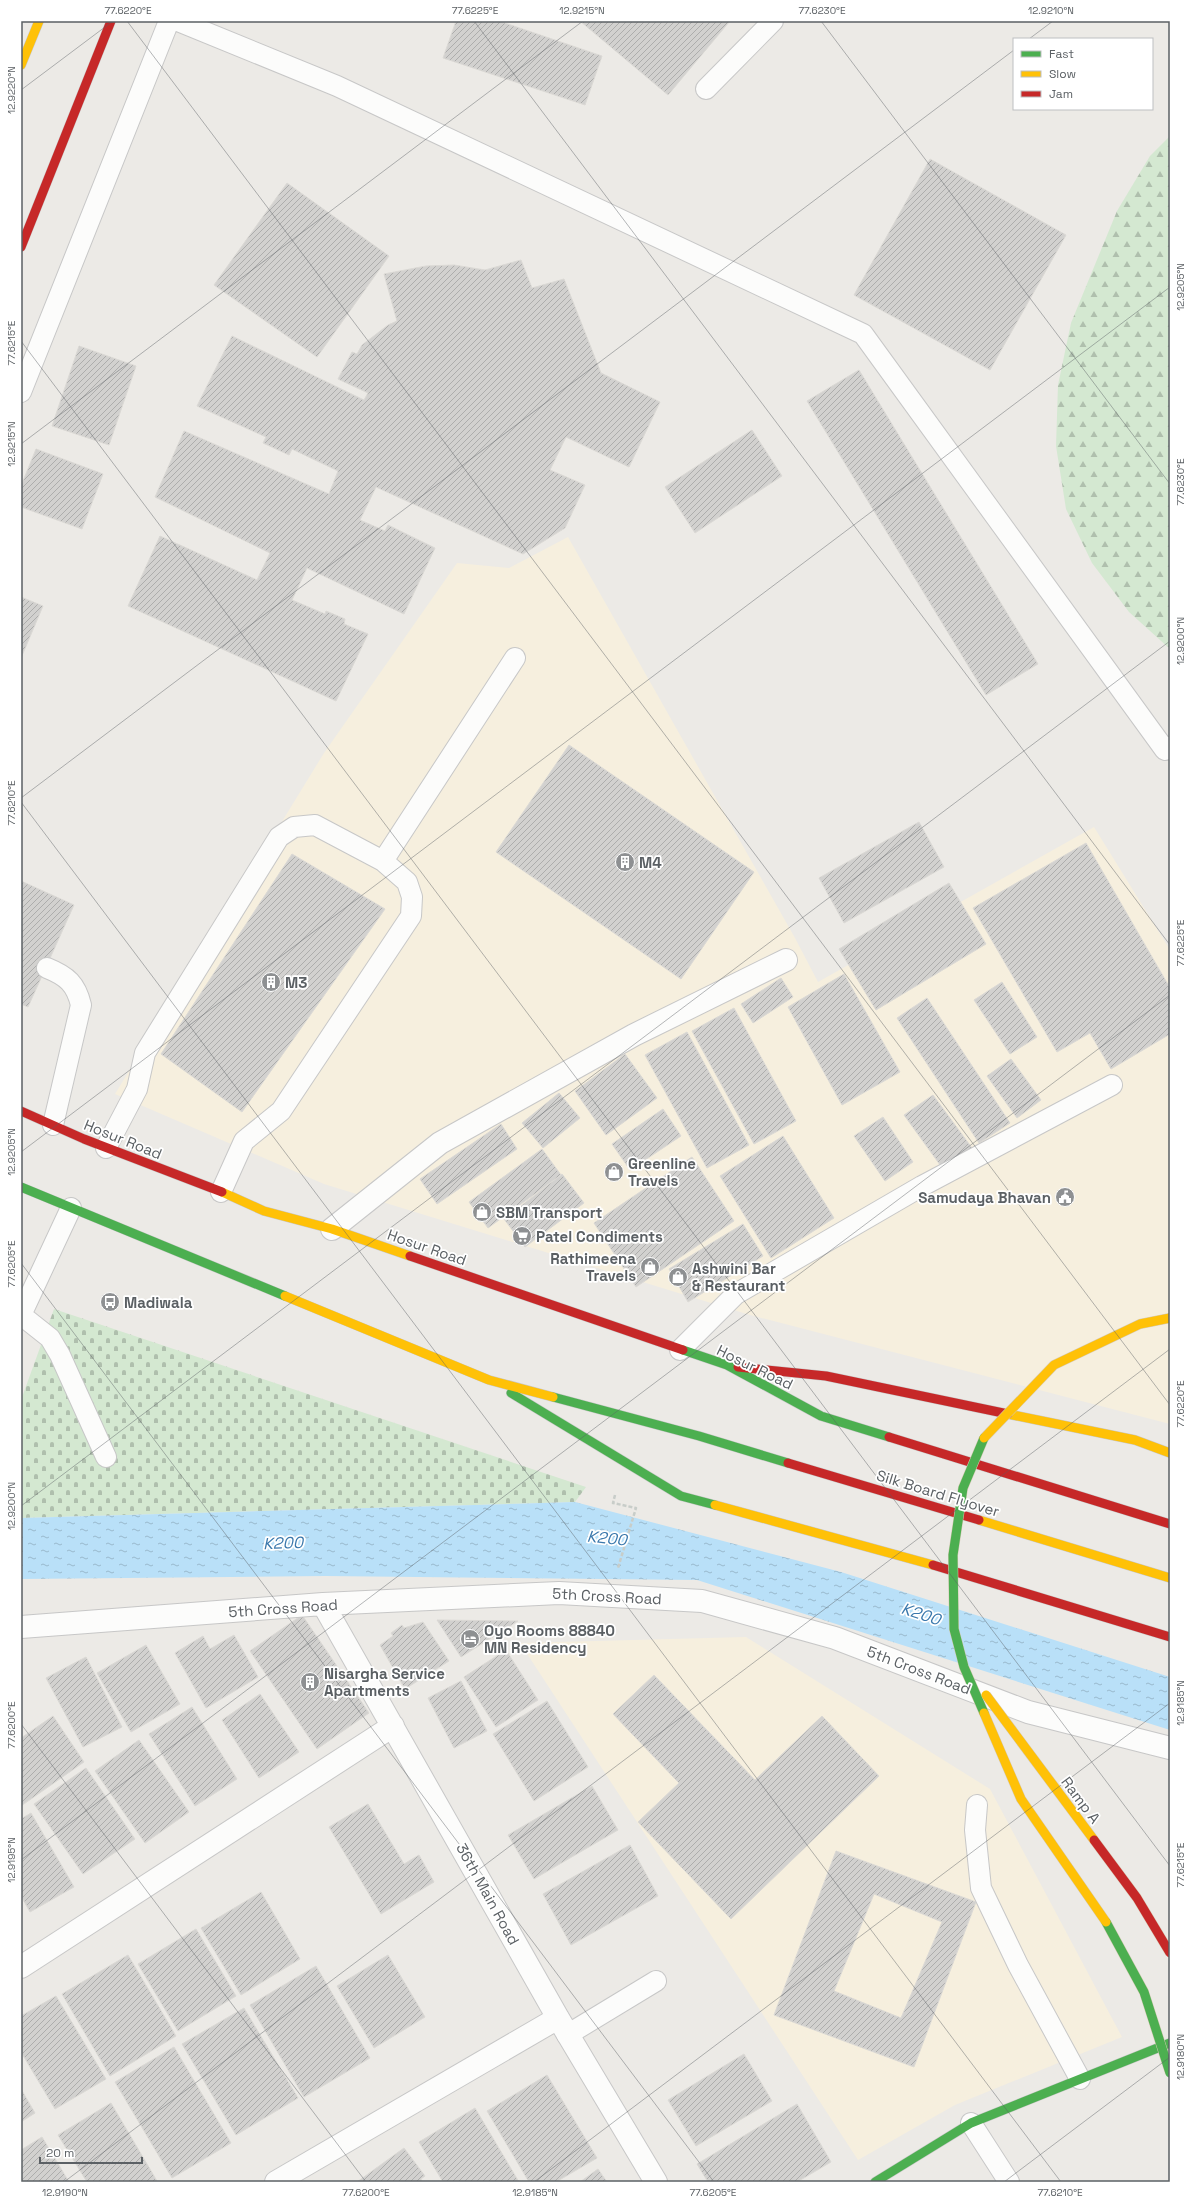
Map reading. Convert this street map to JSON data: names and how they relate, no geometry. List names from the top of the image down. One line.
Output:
{"streets":{"main road":["Hosur Road","Silk Board Flyover","Ramp A"],"street":["5th Cross Road","36th Main Road"]},"crossings":[["5th Cross Road","36th Main Road"]],"water":["K200"],"places":{"building":["M4","M3","Nisargha Service Apartments"],"shop":["Greenline Travels","SBM Transport","Rathimeena Travels","Ashwini Bar & Restaurant"],"public building":["Samudaya Bhavan"],"supermarket":["Patel Condiments"],"bus stop":["Madiwala"],"hotel":["Oyo Rooms 88840 MN Residency"]},"legend":["Fast","Slow","Jam"],"scale_bar":"20 m","coordinates":["77.6220°E","77.6225°E","12.9215°N","77.6230°E","12.9210°N","12.9220°N","12.9205°N","77.6215°E","12.9200°N","77.6210°E","77.6205°E","12.9185°N","77.6200°E","12.9195°N","12.9180°N","12.9190°N"]}
